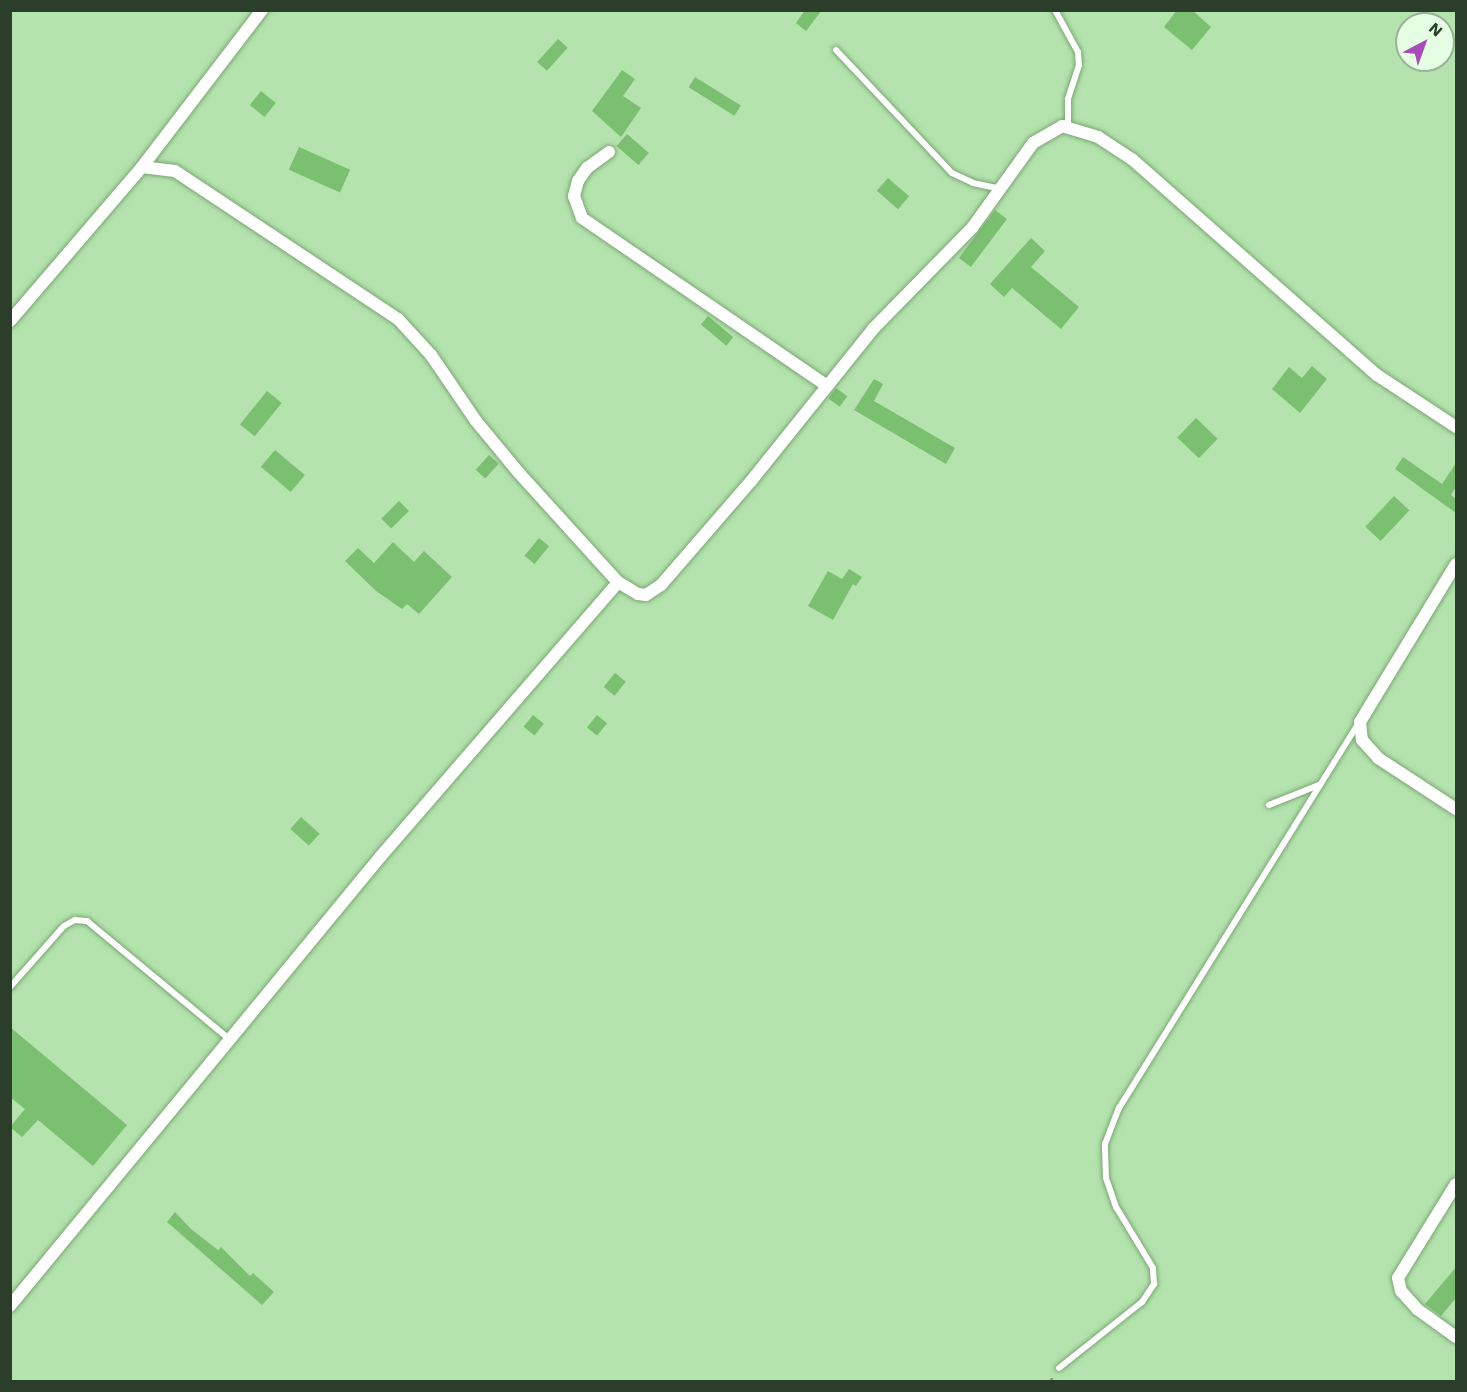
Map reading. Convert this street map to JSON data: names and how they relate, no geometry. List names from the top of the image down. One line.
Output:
{"north":"top right"}
